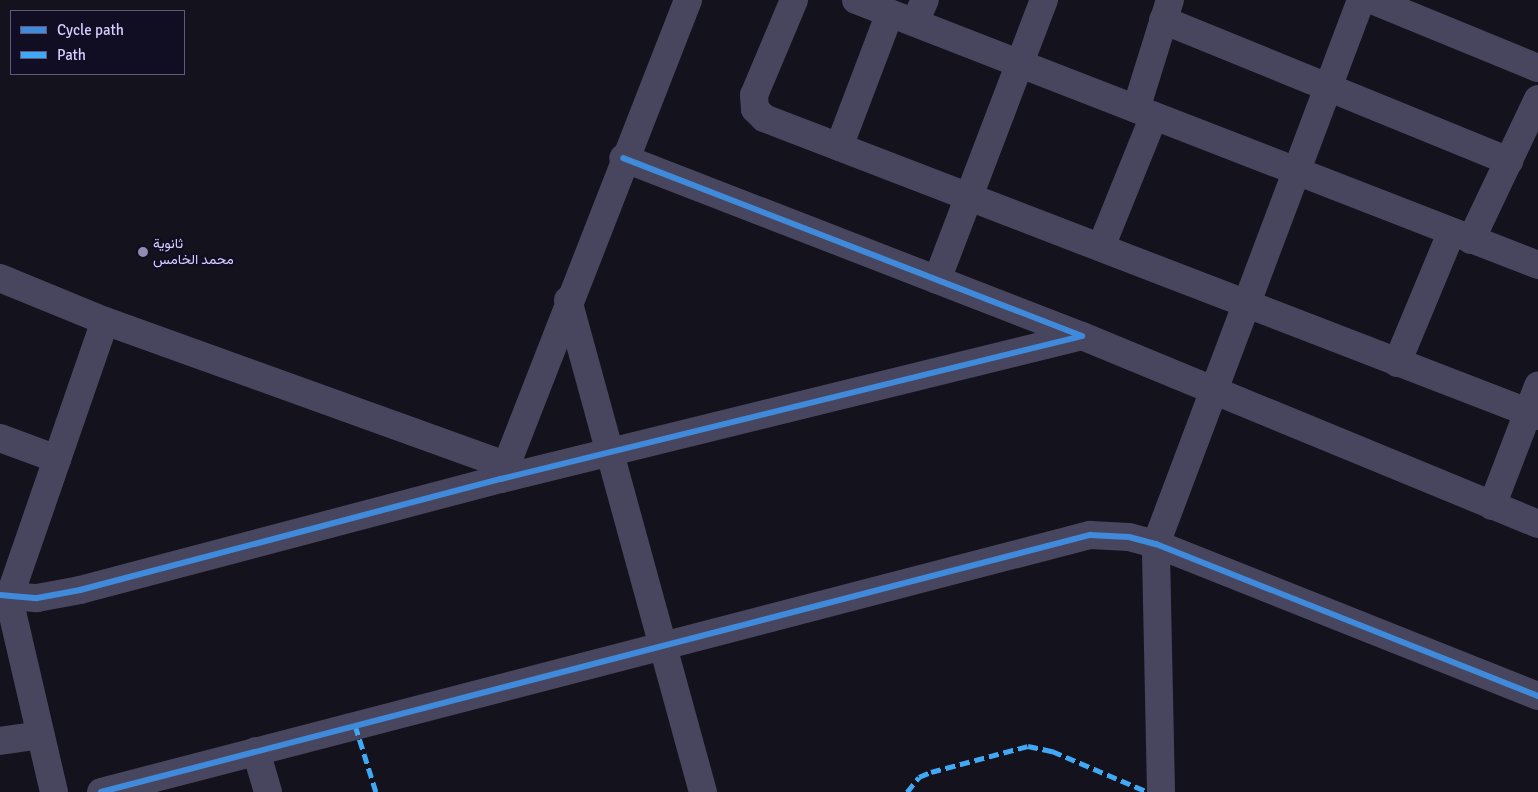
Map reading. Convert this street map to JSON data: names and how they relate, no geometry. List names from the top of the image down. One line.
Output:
{"places":["ثانوية محمد الخامس"],"legend":["Cycle path","Path"]}
